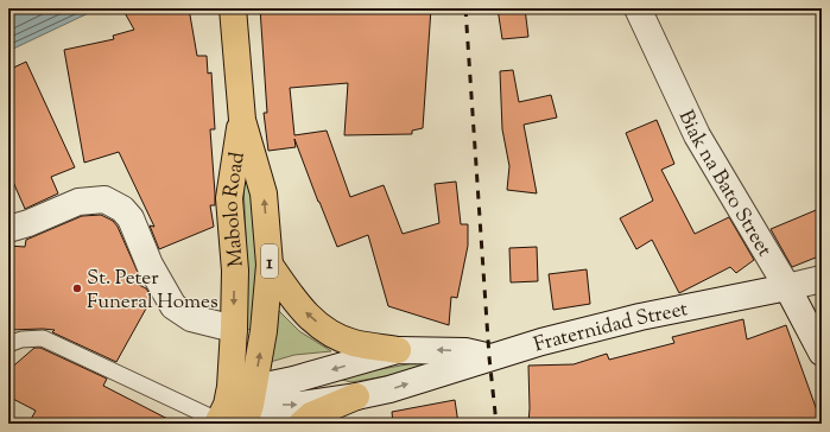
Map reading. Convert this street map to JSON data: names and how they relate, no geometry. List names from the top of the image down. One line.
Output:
{"streets":{"highway":["Mabolo Road","1"],"main road":["Biak na Bato Street","Fraternidad Street"]},"crossings":[["Biak na Bato Street","Fraternidad Street"],["Mabolo Road","Fraternidad Street"]],"places":["St. Peter Funeral Homes"]}
